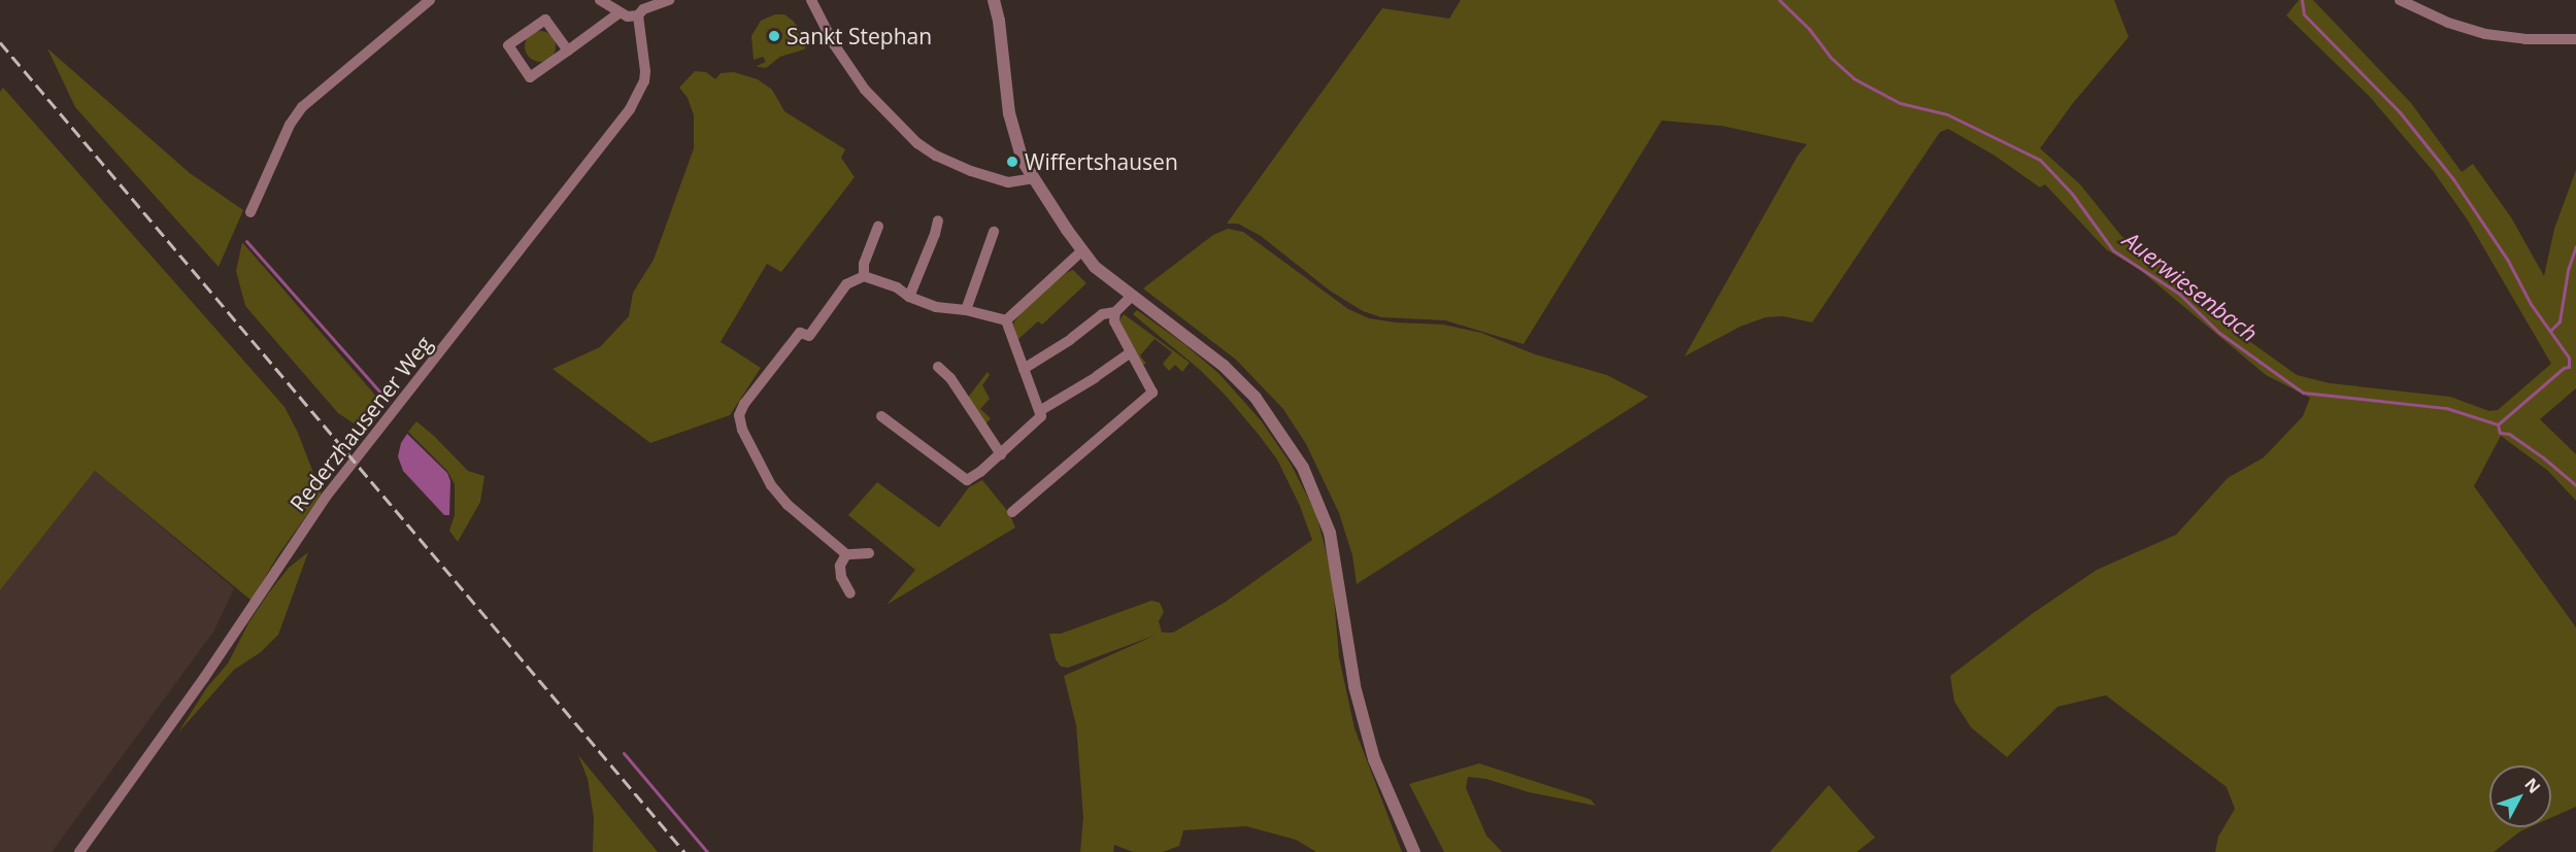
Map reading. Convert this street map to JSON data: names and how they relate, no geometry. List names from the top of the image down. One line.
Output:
{"streets":{"street":["Rederzhausener Weg"]},"water":["Auerwiesenbach"],"places":["Sankt Stephan","Wiffertshausen"],"north":"top right"}
